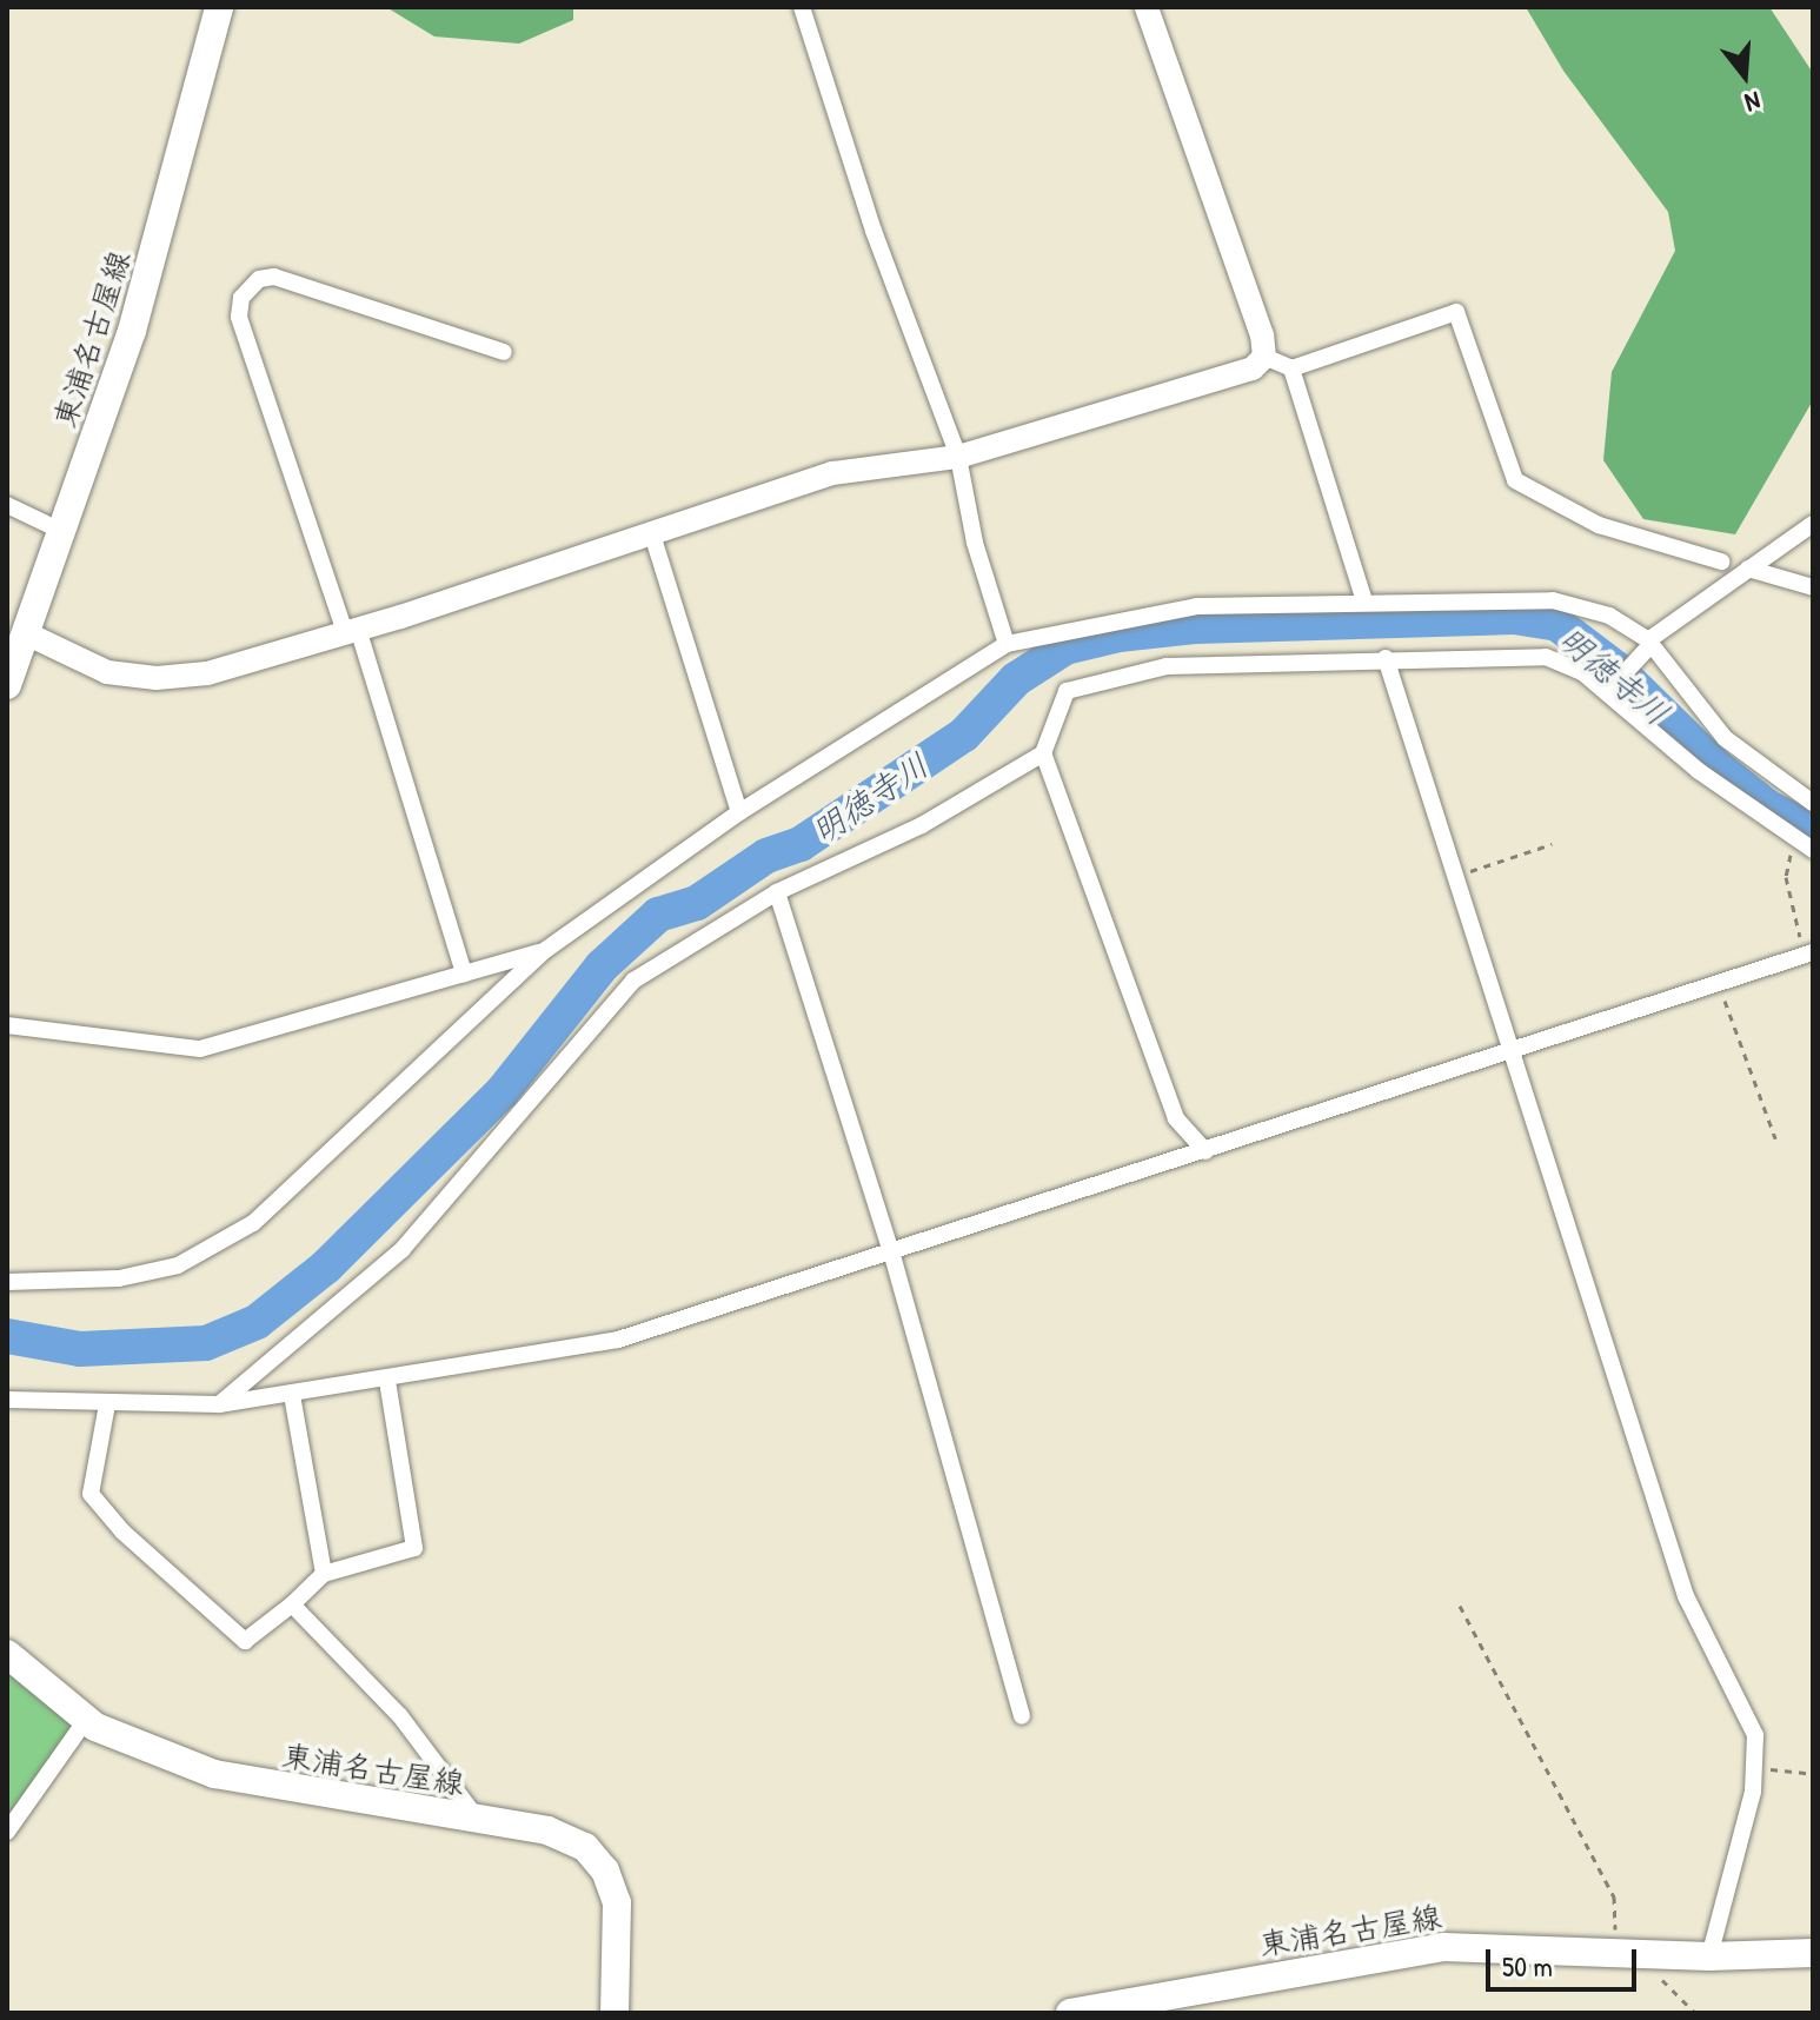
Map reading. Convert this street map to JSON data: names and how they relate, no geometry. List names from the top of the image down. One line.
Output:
{"streets":{"main road":["東浦名古屋線"]},"water":["明徳寺川"],"scale_bar":"50 m","north":"bottom"}
